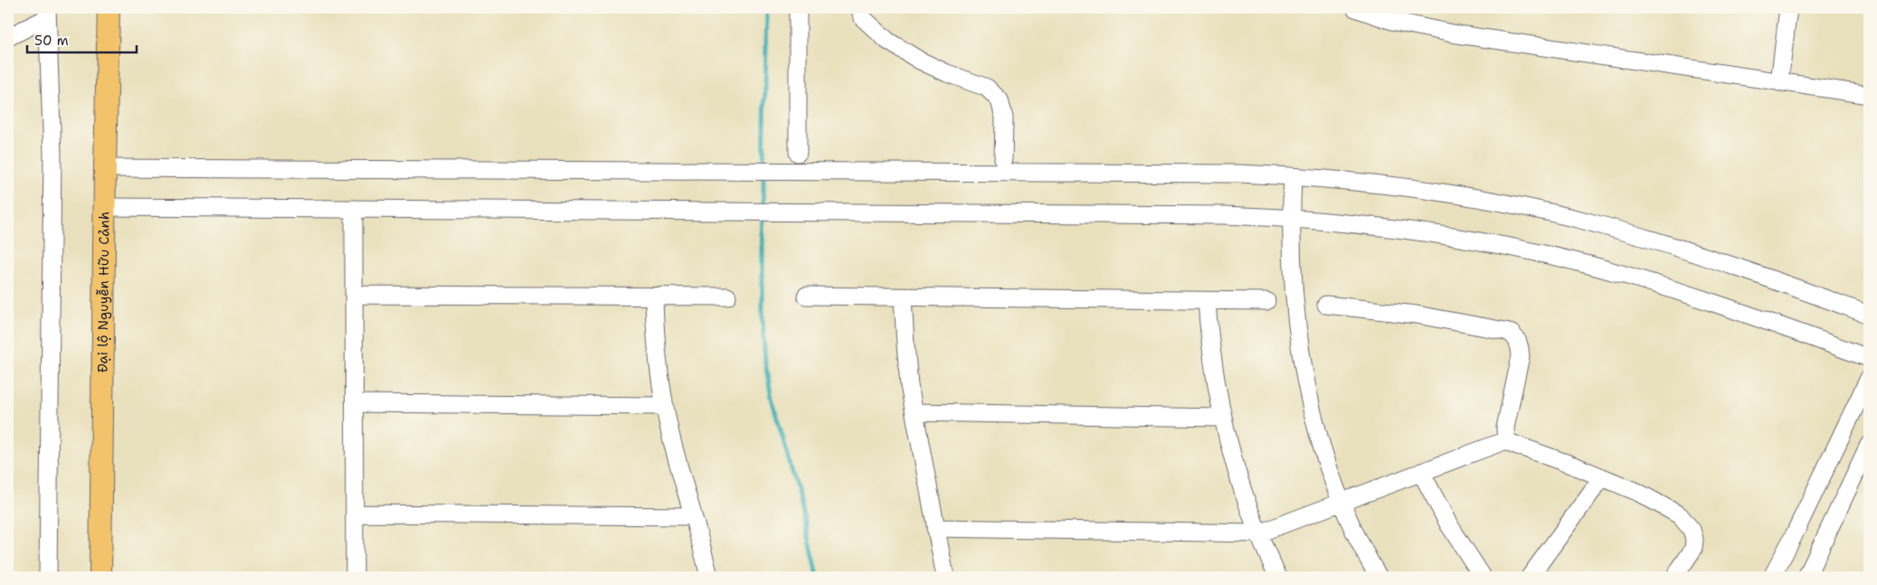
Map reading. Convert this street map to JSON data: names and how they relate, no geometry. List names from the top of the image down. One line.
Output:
{"streets":{"main road":["Đại lộ Nguyễn Hữu Cảnh"]},"scale_bar":"50 m"}
